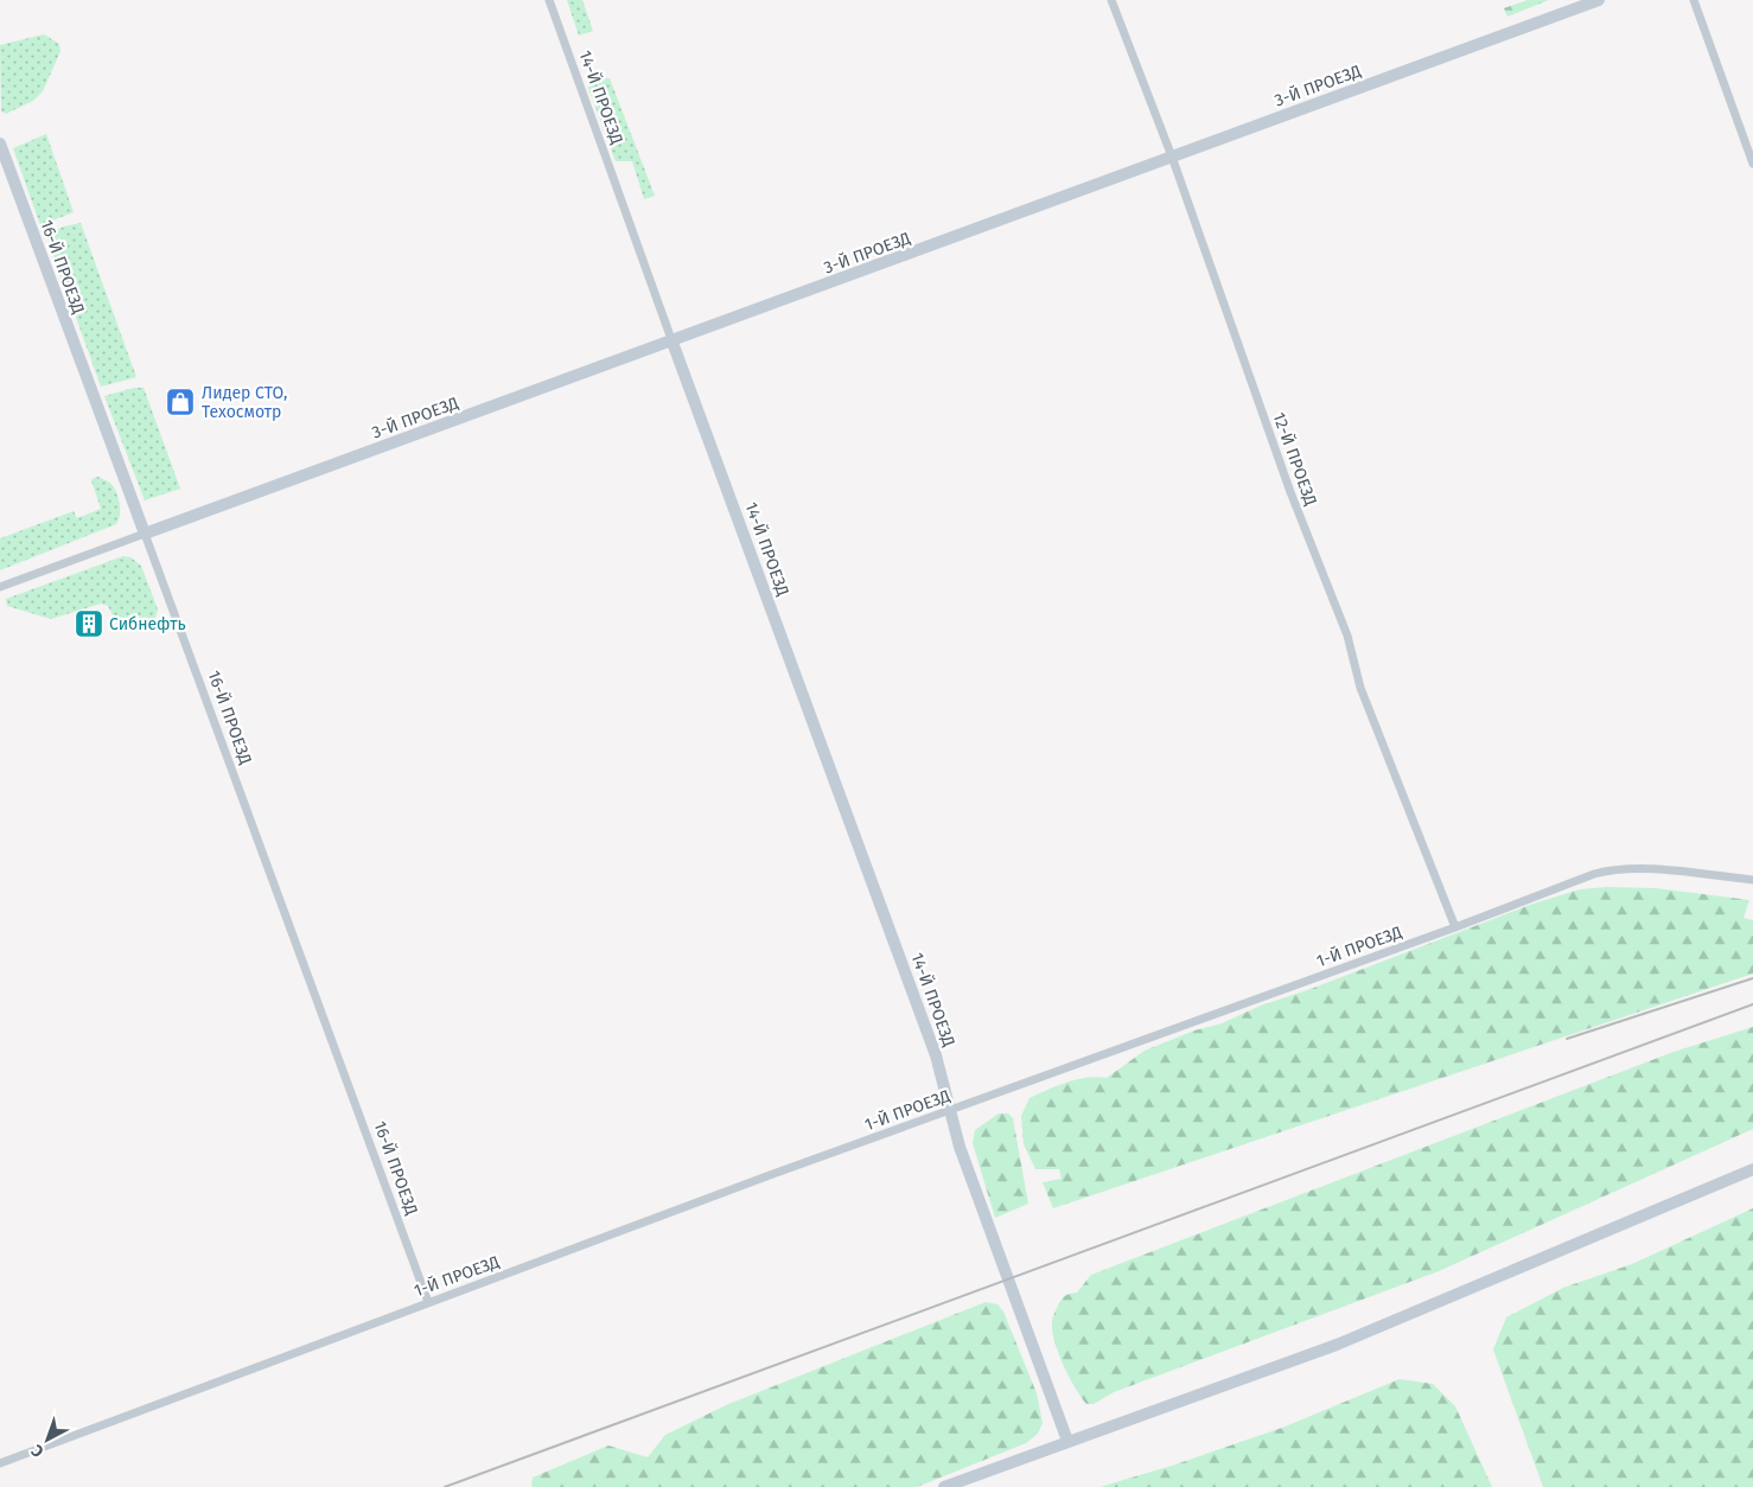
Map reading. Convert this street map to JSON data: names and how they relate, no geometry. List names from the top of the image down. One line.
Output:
{"streets":{"street":["3-Й ПРОЕЗД","14-Й ПРОЕЗД","16-Й ПРОЕЗД","12-Й ПРОЕЗД","1-Й ПРОЕЗД"]},"crossings":[["3-Й ПРОЕЗД","14-Й ПРОЕЗД"],["3-Й ПРОЕЗД","16-Й ПРОЕЗД"],["3-Й ПРОЕЗД","12-Й ПРОЕЗД"],["14-Й ПРОЕЗД","1-Й ПРОЕЗД"],["16-Й ПРОЕЗД","1-Й ПРОЕЗД"],["12-Й ПРОЕЗД","1-Й ПРОЕЗД"]],"places":{"shop":["Лидер СТО, Техосмотр"],"building":["Сибнефть"]},"north":"bottom left"}
